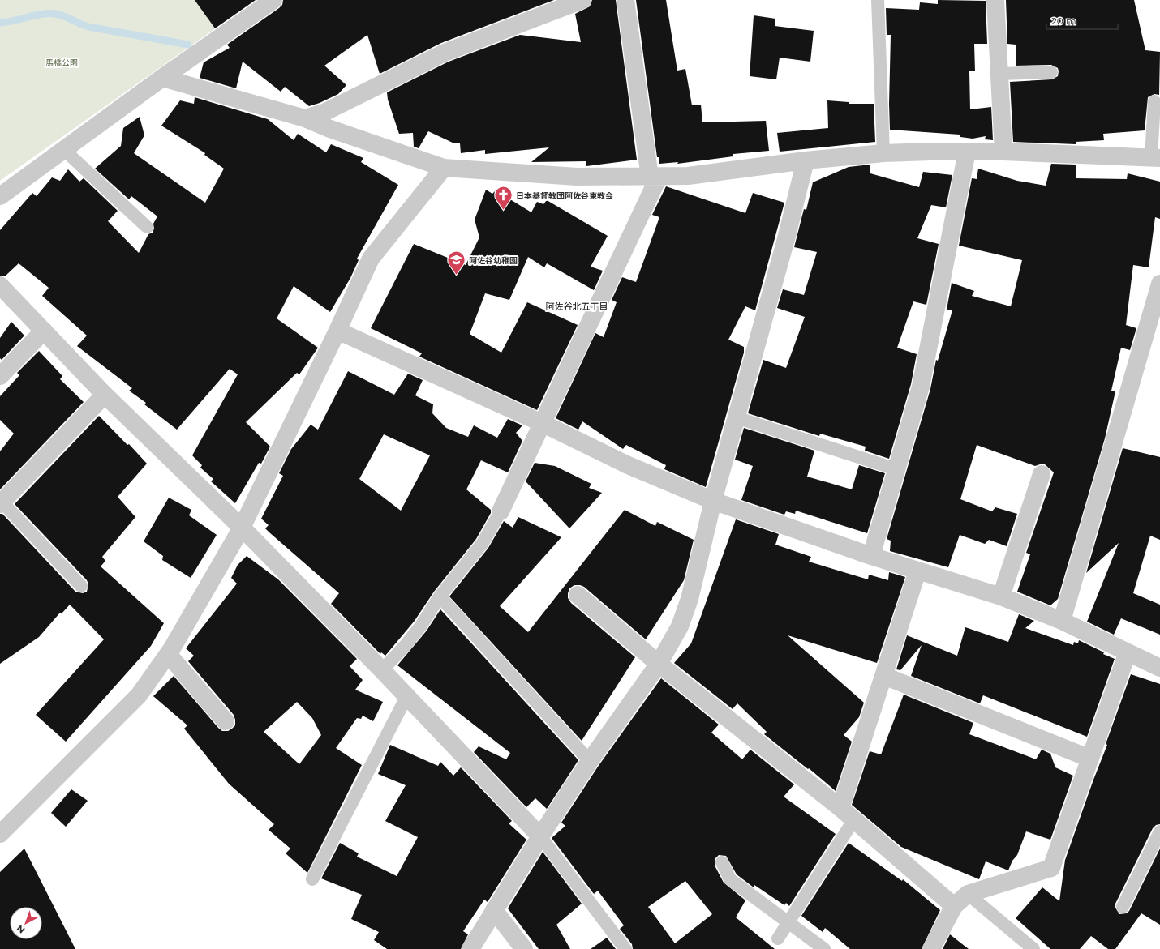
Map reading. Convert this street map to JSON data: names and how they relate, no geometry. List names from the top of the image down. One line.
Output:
{"districts":["阿佐谷北五丁目"],"parks":["馬橋公園"],"places":{"church":["日本基督教団阿佐谷東教会"],"school or university":["阿佐谷幼稚園"]},"scale_bar":"20 m","north":"bottom left"}
